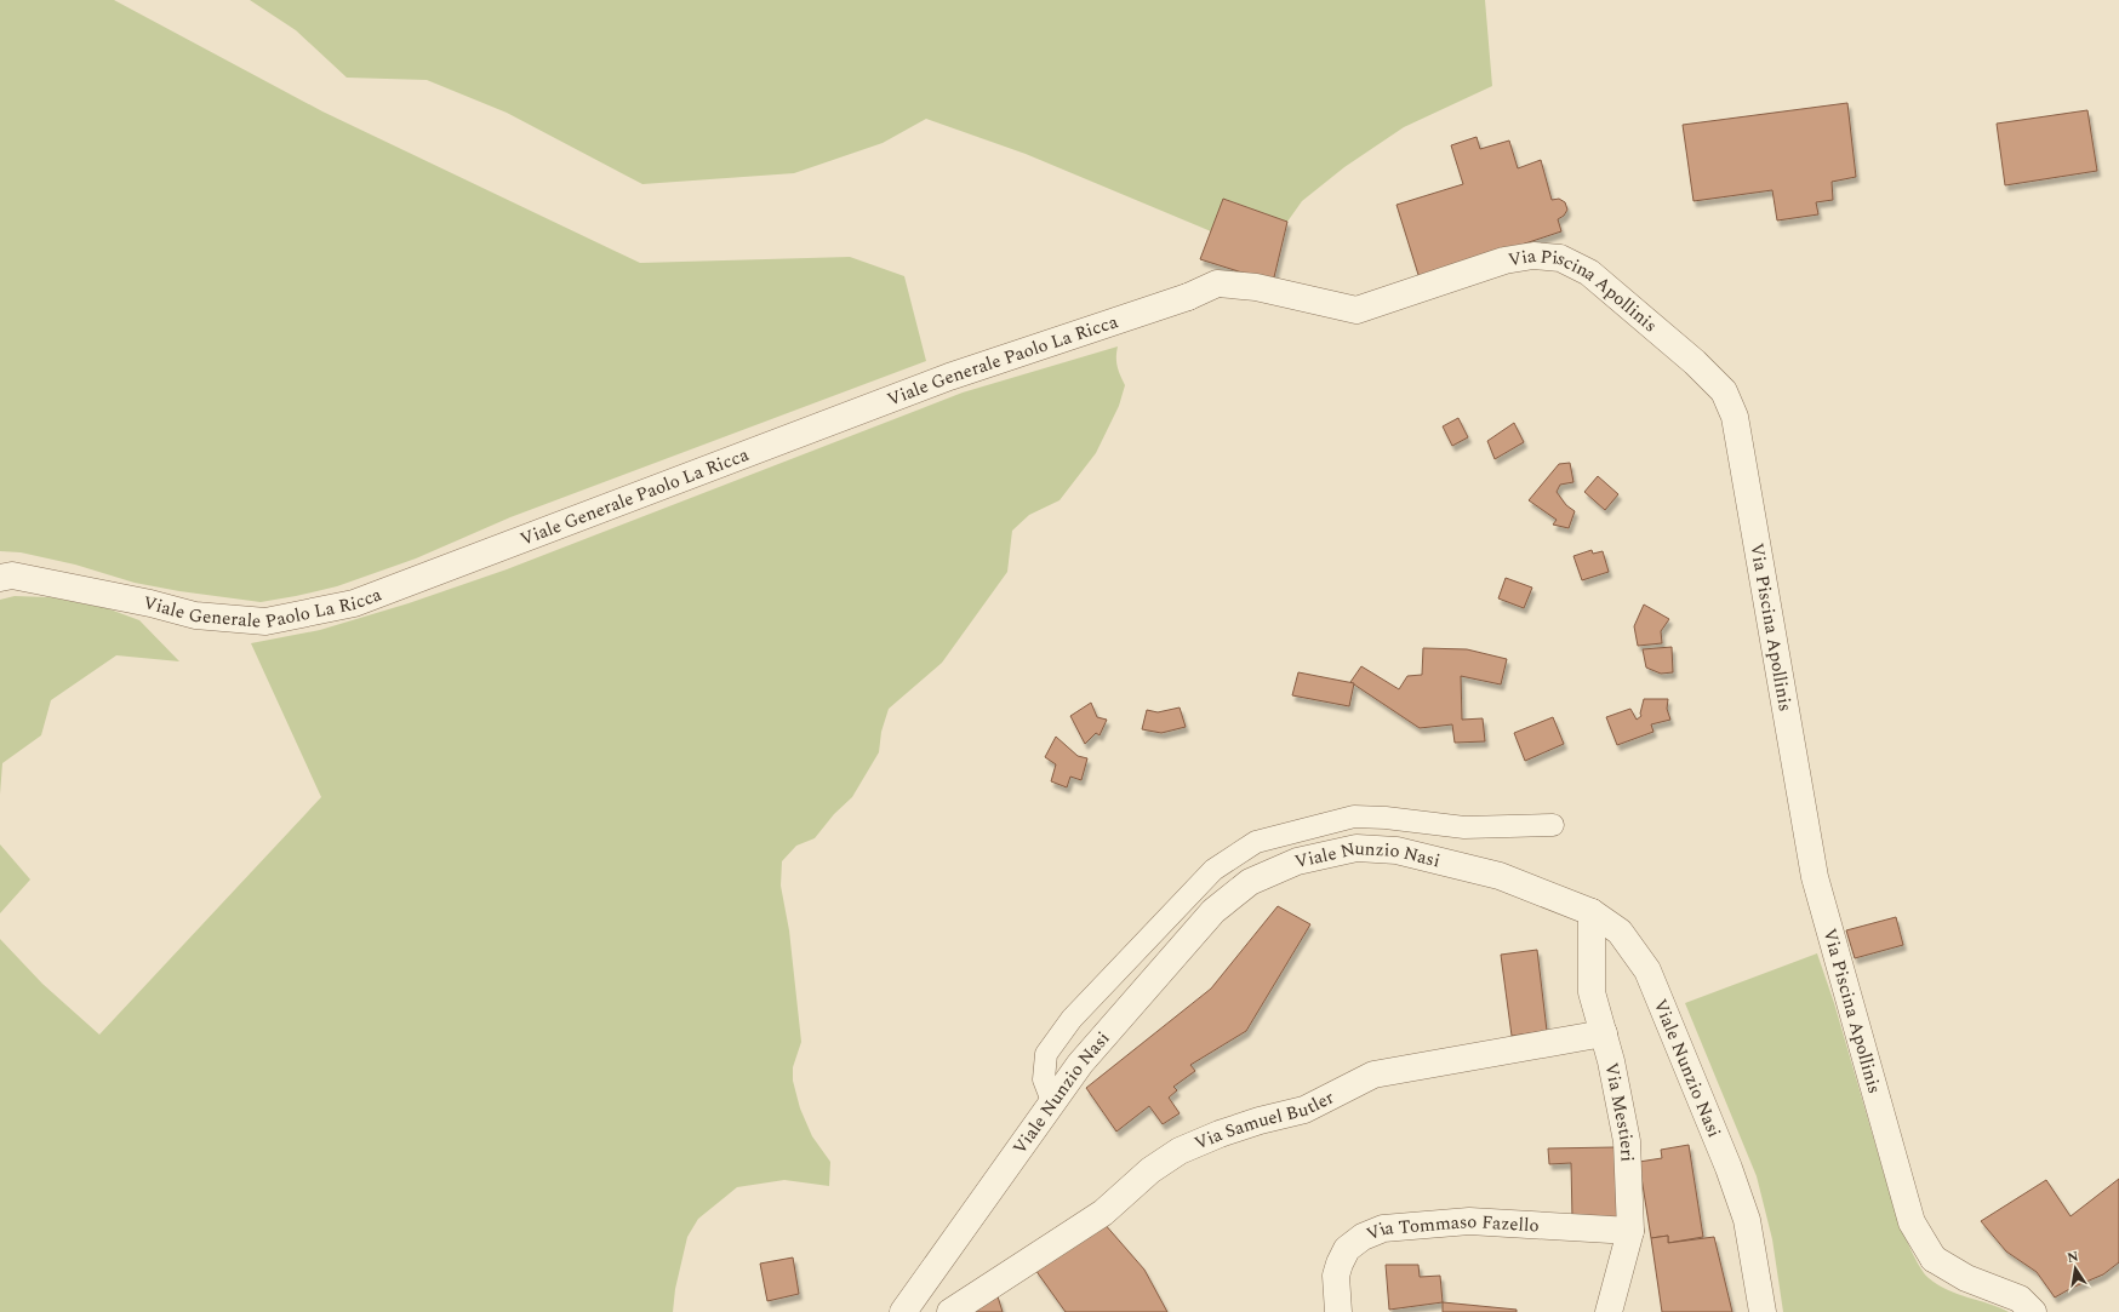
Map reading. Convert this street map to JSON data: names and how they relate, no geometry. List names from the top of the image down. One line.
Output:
{"streets":{"street":["Via Piscina Apollinis","Viale Generale Paolo La Ricca","Viale Nunzio Nasi","Via Mestieri","Via Samuel Butler","Via Tommaso Fazello"]},"crossings":[["Via Piscina Apollinis","Viale Generale Paolo La Ricca"],["Viale Nunzio Nasi","Via Mestieri"],["Via Mestieri","Via Samuel Butler"],["Via Mestieri","Via Tommaso Fazello"]],"north":"top"}
